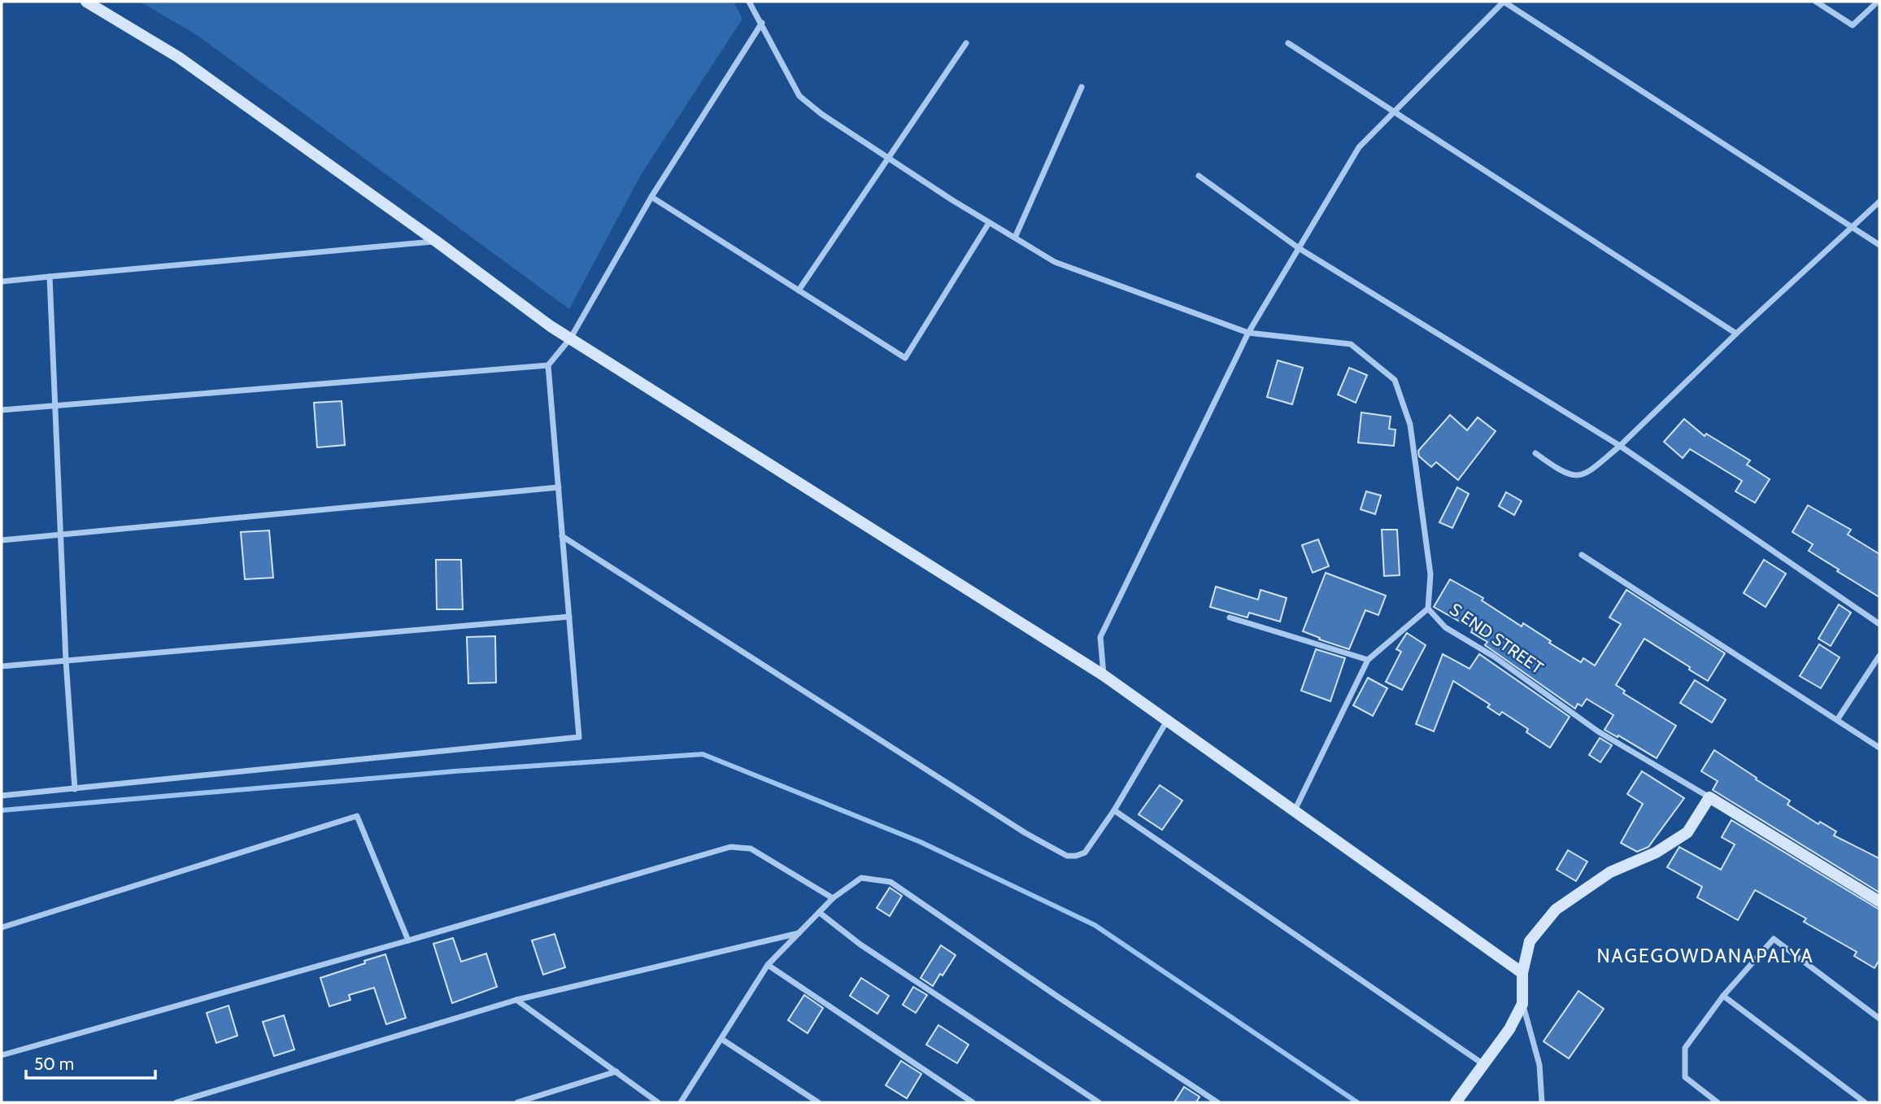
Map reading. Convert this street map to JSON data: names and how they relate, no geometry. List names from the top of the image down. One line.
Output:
{"streets":{"street":["S END STREET"]},"districts":["NAGEGOWDANAPALYA"],"scale_bar":"50 m"}
